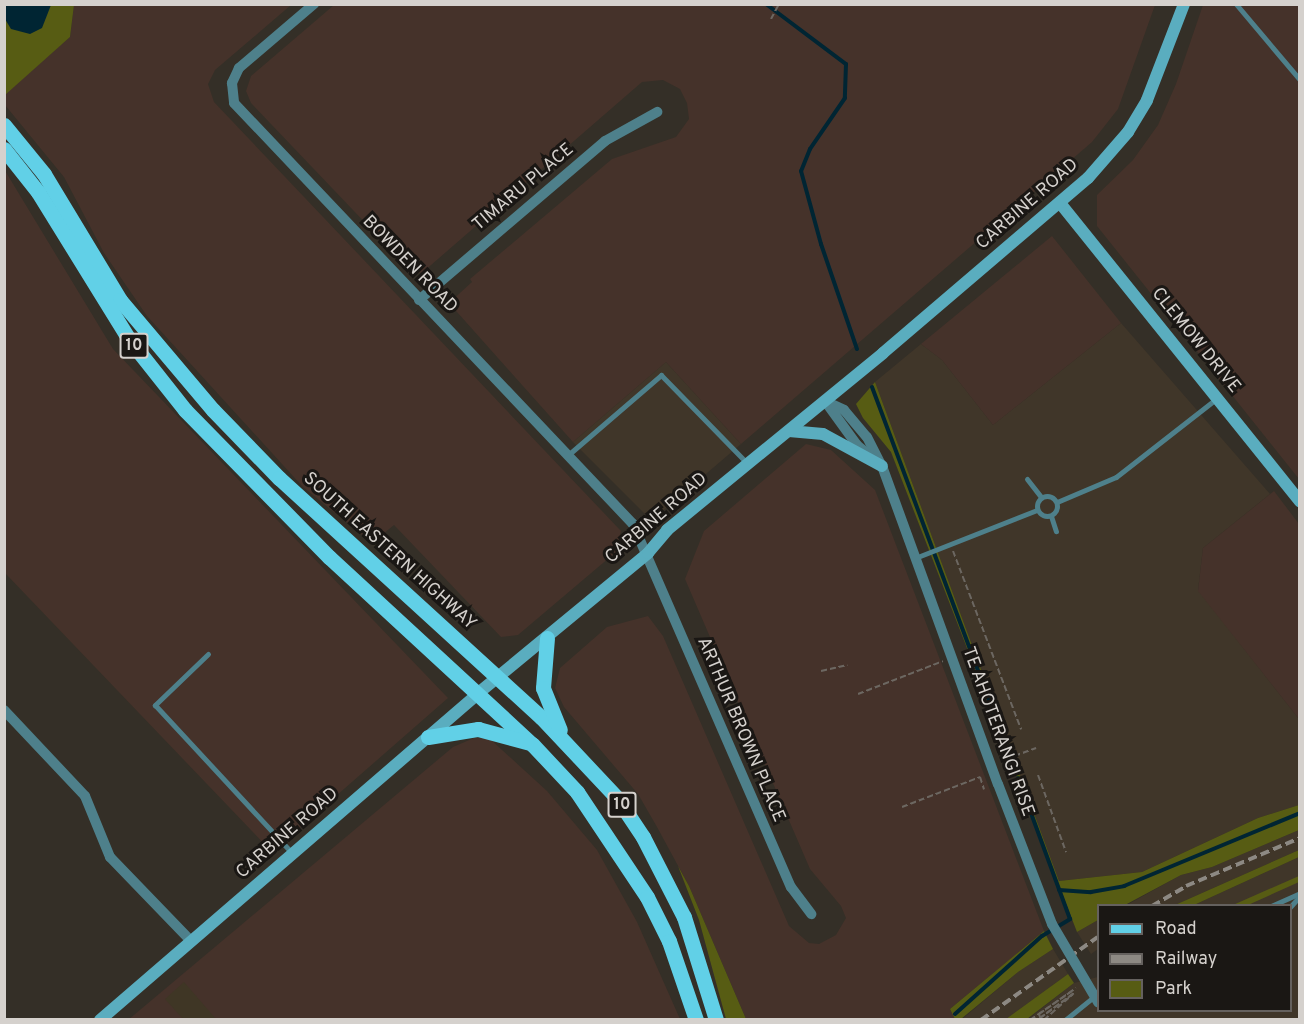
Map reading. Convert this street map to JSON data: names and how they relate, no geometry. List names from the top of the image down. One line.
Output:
{"streets":{"main road":["CARBINE ROAD","CLEMOW DRIVE","10","SOUTH EASTERN HIGHWAY"],"street":["TIMARU PLACE","BOWDEN ROAD","ARTHUR BROWN PLACE","TE AHOTERANGI RISE"]},"crossings":[["TIMARU PLACE","BOWDEN ROAD"],["CARBINE ROAD","BOWDEN ROAD"],["CARBINE ROAD","CLEMOW DRIVE"],["CARBINE ROAD","10"],["CARBINE ROAD","SOUTH EASTERN HIGHWAY"],["CARBINE ROAD","ARTHUR BROWN PLACE"],["CARBINE ROAD","TE AHOTERANGI RISE"],["BOWDEN ROAD","ARTHUR BROWN PLACE"]],"legend":["Road","Railway","Park"]}
